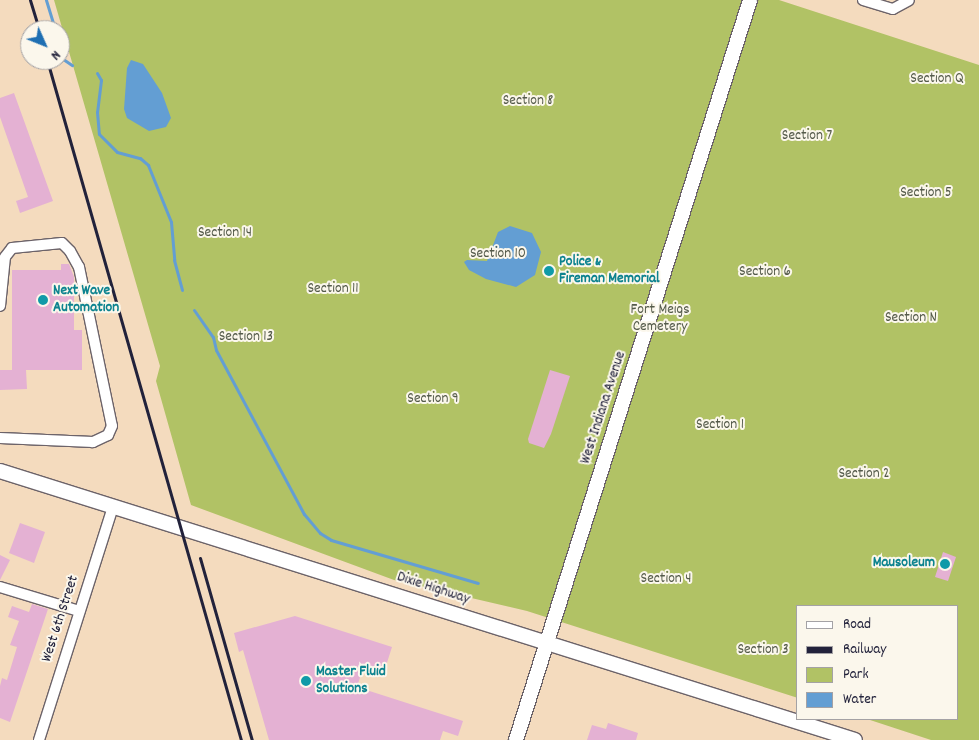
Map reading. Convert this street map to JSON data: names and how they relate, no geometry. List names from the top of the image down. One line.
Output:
{"streets":{"main road":["West Indiana Avenue","Dixie Highway"],"street":["West 6th Street"]},"crossings":[["West Indiana Avenue","Dixie Highway"],["Dixie Highway","West 6th Street"]],"parks":["Section Q","Section 8","Section 7","Section 5","Section 14","Section 10","Section 6","Section 11","Fort Meigs Cemetery","Section N","Section 13","Section 9","Section 1","Section 2","Section 4","Section 3"],"places":["Police & Fireman Memorial","Next Wave Automation","Mausoleum","Master Fluid Solutions"],"legend":["Road","Railway","Park","Water"],"north":"bottom right"}
